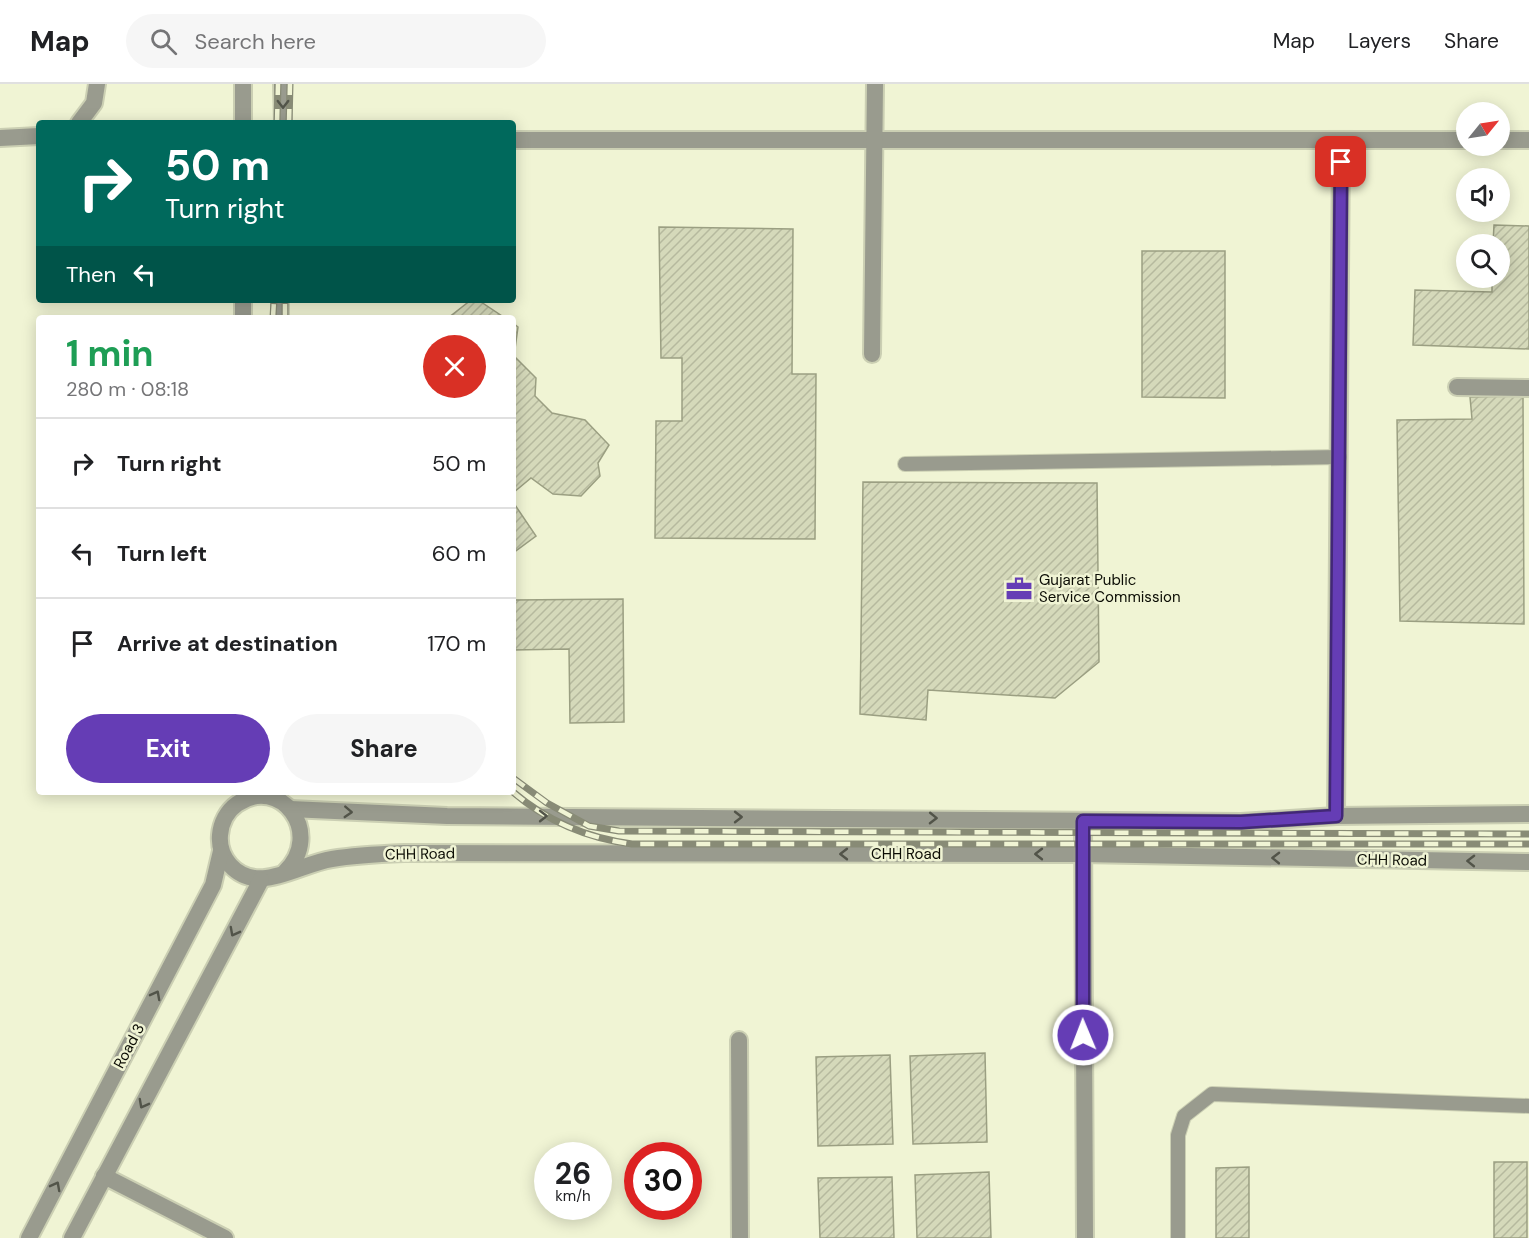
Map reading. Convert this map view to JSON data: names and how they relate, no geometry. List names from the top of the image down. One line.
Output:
{"streets":{"street":["CHH Road","Road 3"]},"crossings":[["CHH Road","Road 3"]],"places":{"office":["Gujarat Public Service Commission"]},"north":"top right","page":{"header":"Map","search":"Search here","nav":["Map","Layers","Share"],"turn":["50 m","Turn right"],"then":"Then","heading":["1 min","280 m · 08:18"],"list":[{"name":"Turn right","value":"50 m"},{"name":"Turn left","value":"60 m"},{"name":"Arrive at destination","value":"170 m"}],"buttons":["Exit","Share"],"speed":"26 km/h","limit":"30"}}
